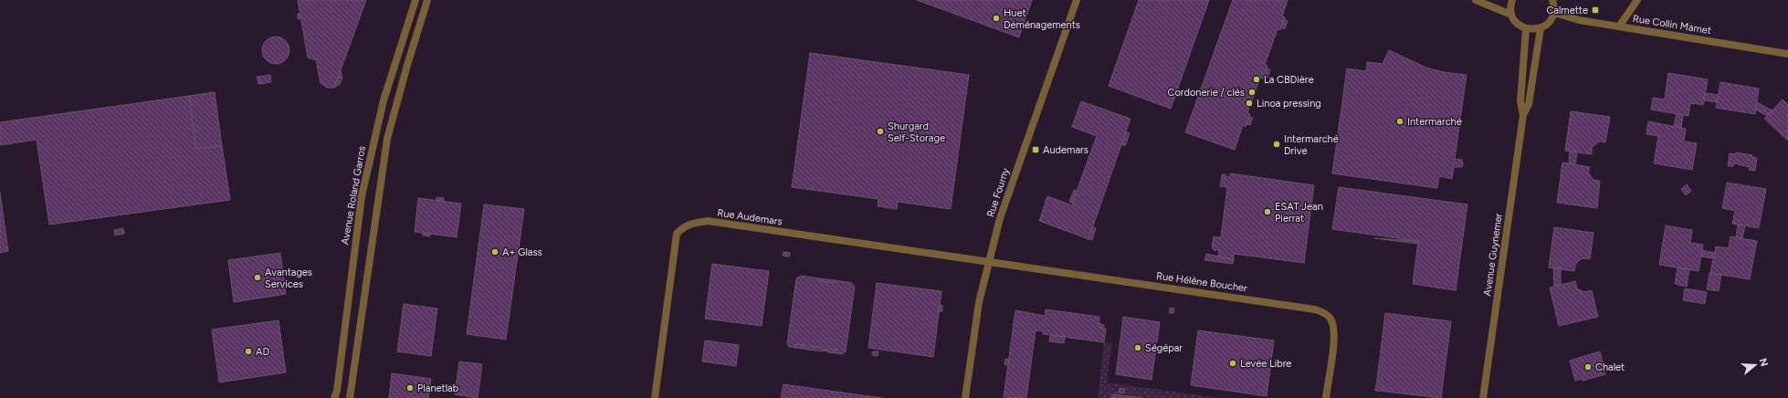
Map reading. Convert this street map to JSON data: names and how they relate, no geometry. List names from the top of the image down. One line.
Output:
{"streets":{"street":["Rue Collin Mamet","Rue Fourny","Avenue Roland Garros","Rue Audemars","Avenue Guynemer","Rue Hélène Boucher"]},"crossings":[["Rue Fourny","Rue Audemars"],["Rue Fourny","Rue Hélène Boucher"],["Rue Audemars","Rue Hélène Boucher"]],"places":{"transit":["Calmette","Audemars"],"other":["Huet Déménagements","La CBDière","Cordonerie / clés","Linoa pressing","Intermarché","Shurgard Self-Storage","Intermarché Drive","ESAT Jean Pierrat","A+ Glass","Avantages Services","Ségépar","AD","Levée Libre","Chalet","Planetlab"]},"north":"right"}
